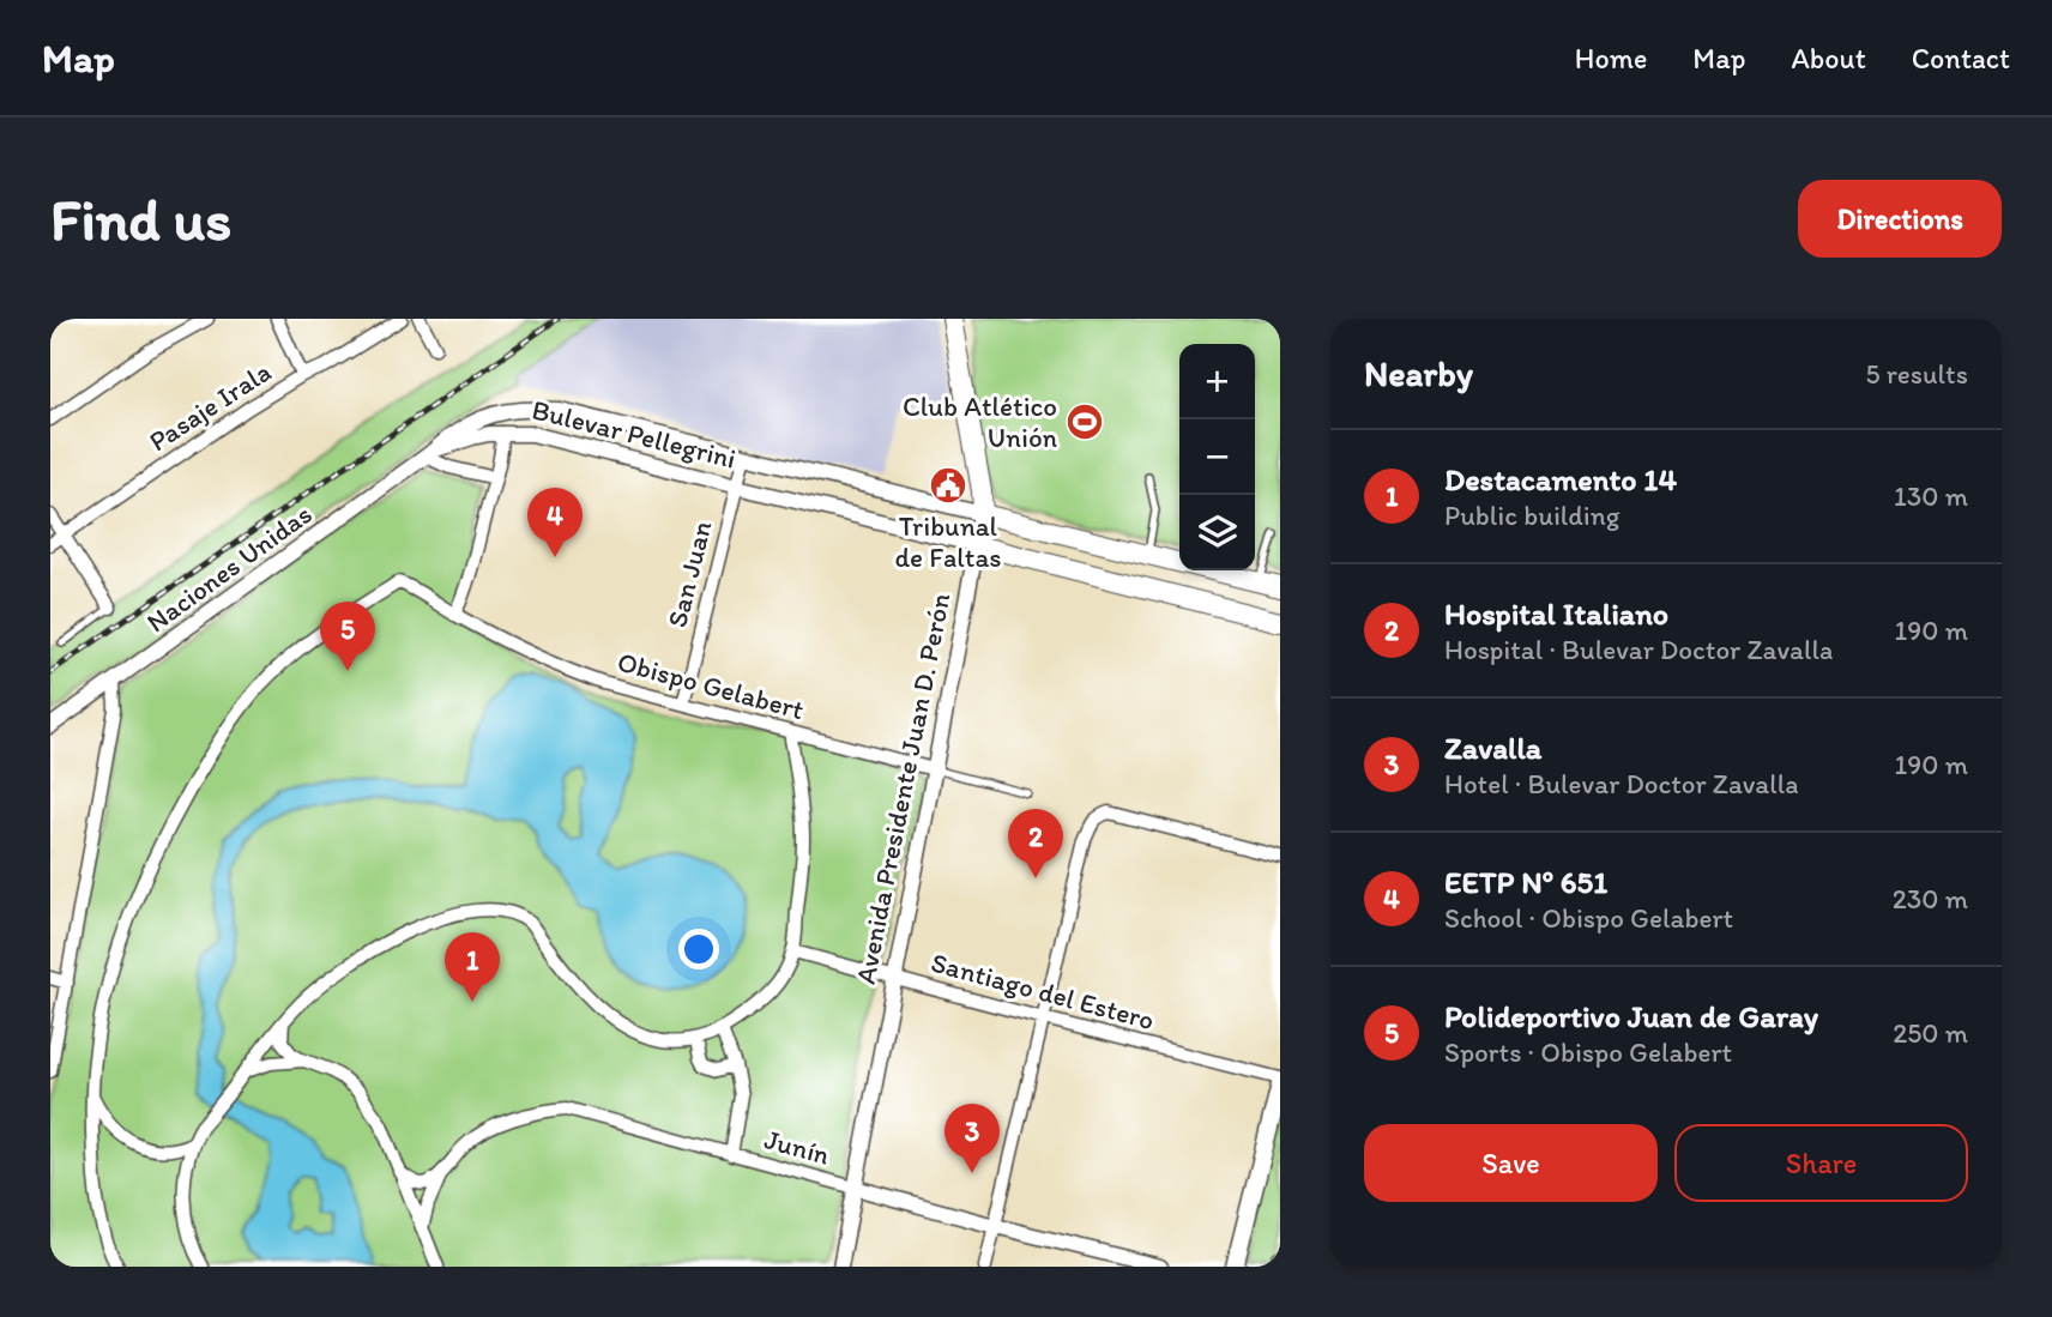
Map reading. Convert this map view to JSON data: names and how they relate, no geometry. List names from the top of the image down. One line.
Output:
{"streets":{"main road":["Bulevar Pellegrini","Avenida Presidente Juan D. Perón"],"street":["Pasaje Irala","Naciones Unidas","San Juan","Obispo Gelabert","Santiago del Estero","Junín"]},"crossings":[["Bulevar Pellegrini","Naciones Unidas"],["Bulevar Pellegrini","San Juan"],["Bulevar Pellegrini","Avenida Presidente Juan D. Perón"],["San Juan","Obispo Gelabert"],["Obispo Gelabert","Avenida Presidente Juan D. Perón"],["Avenida Presidente Juan D. Perón","Santiago del Estero"],["Avenida Presidente Juan D. Perón","Junín"]],"places":{"sports":["Club Atlético Unión"],"public building":["Tribunal de Faltas"]},"page":{"header":"Map","nav":["Home","Map","About","Contact"],"buttons":["Directions",["Save","Share"]],"title":"Find us","heading":["Nearby","5 results"],"map_buttons":["+","−"],"list":[{"mark":"1","name":"Destacamento 14","note":"Public building","value":"130 m"},{"mark":"2","name":"Hospital Italiano","note":"Hospital · Bulevar Doctor Zavalla","value":"190 m"},{"mark":"3","name":"Zavalla","note":"Hotel · Bulevar Doctor Zavalla","value":"190 m"},{"mark":"4","name":"EETP Nº 651","note":"School · Obispo Gelabert","value":"230 m"},{"mark":"5","name":"Polideportivo Juan de Garay","note":"Sports · Obispo Gelabert","value":"250 m"}],"pins":["4","5","2","1","3"]}}
